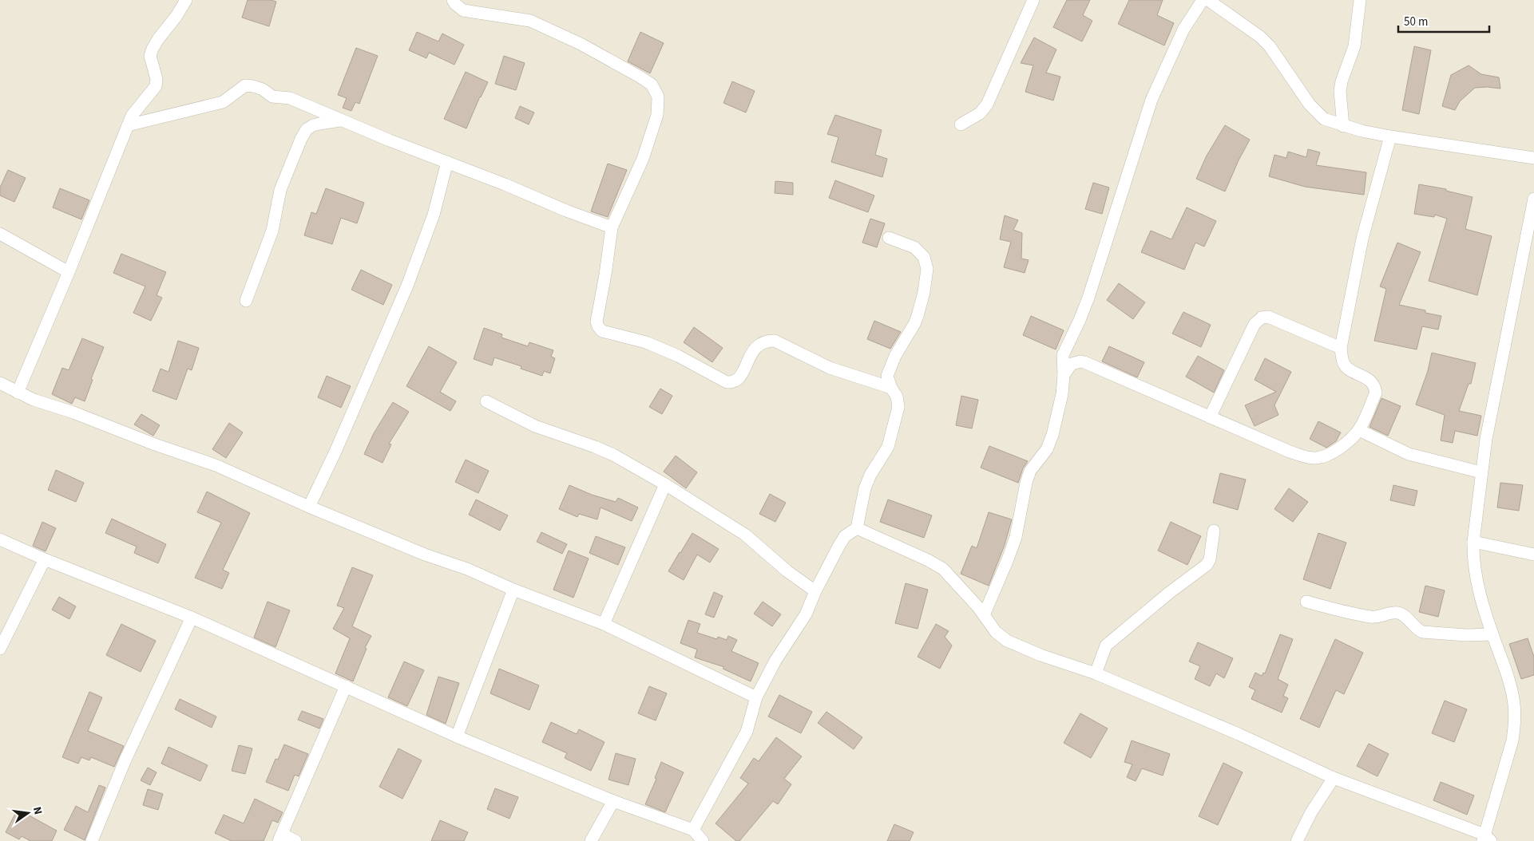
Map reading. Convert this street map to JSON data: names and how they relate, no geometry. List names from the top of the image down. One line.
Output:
{"scale_bar":"50 m","north":"right"}
